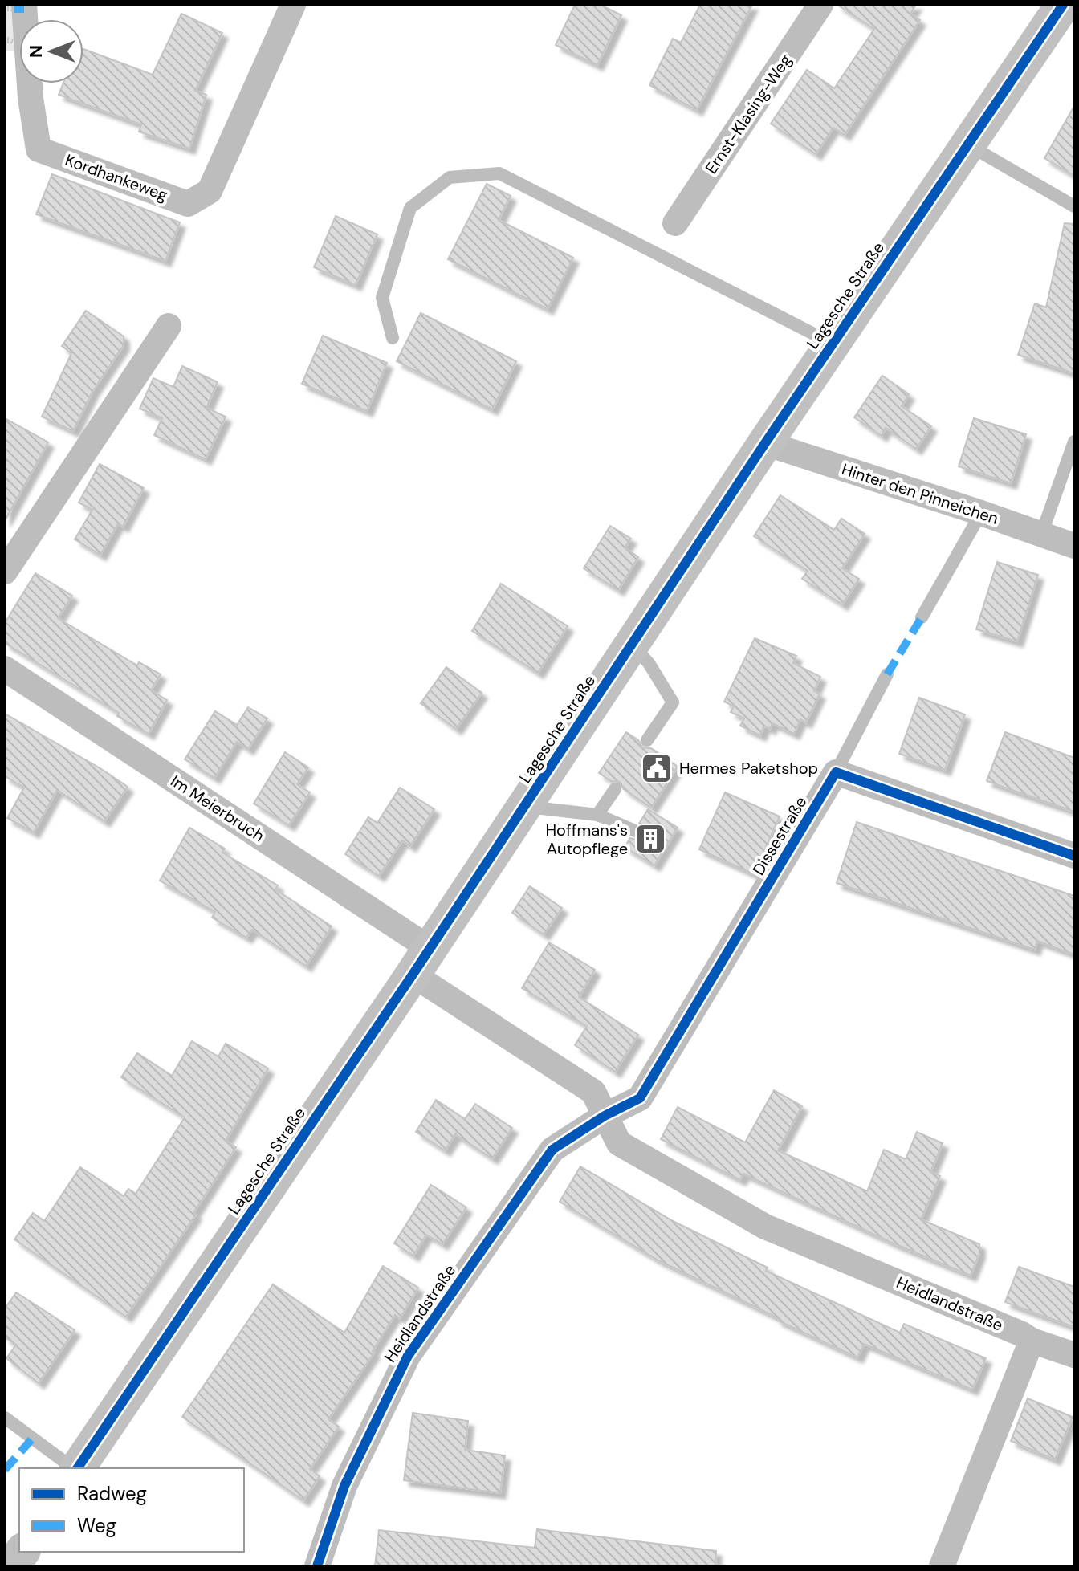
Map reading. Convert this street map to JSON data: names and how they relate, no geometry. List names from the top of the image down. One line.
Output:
{"streets":{"street":["Ernst-Klasing-Weg","Kordhankeweg","Lagesche Straße","Hinter den Pinneichen","Im Meierbruch","Dissestraße","Heidlandstraße"]},"crossings":[["Lagesche Straße","Hinter den Pinneichen"],["Lagesche Straße","Im Meierbruch"],["Lagesche Straße","Heidlandstraße"],["Im Meierbruch","Heidlandstraße"],["Dissestraße","Heidlandstraße"]],"places":{"public building":["Hermes Paketshop"],"building":["Hoffmans's Autopflege"]},"legend":["Radweg","Weg"],"north":"left"}
